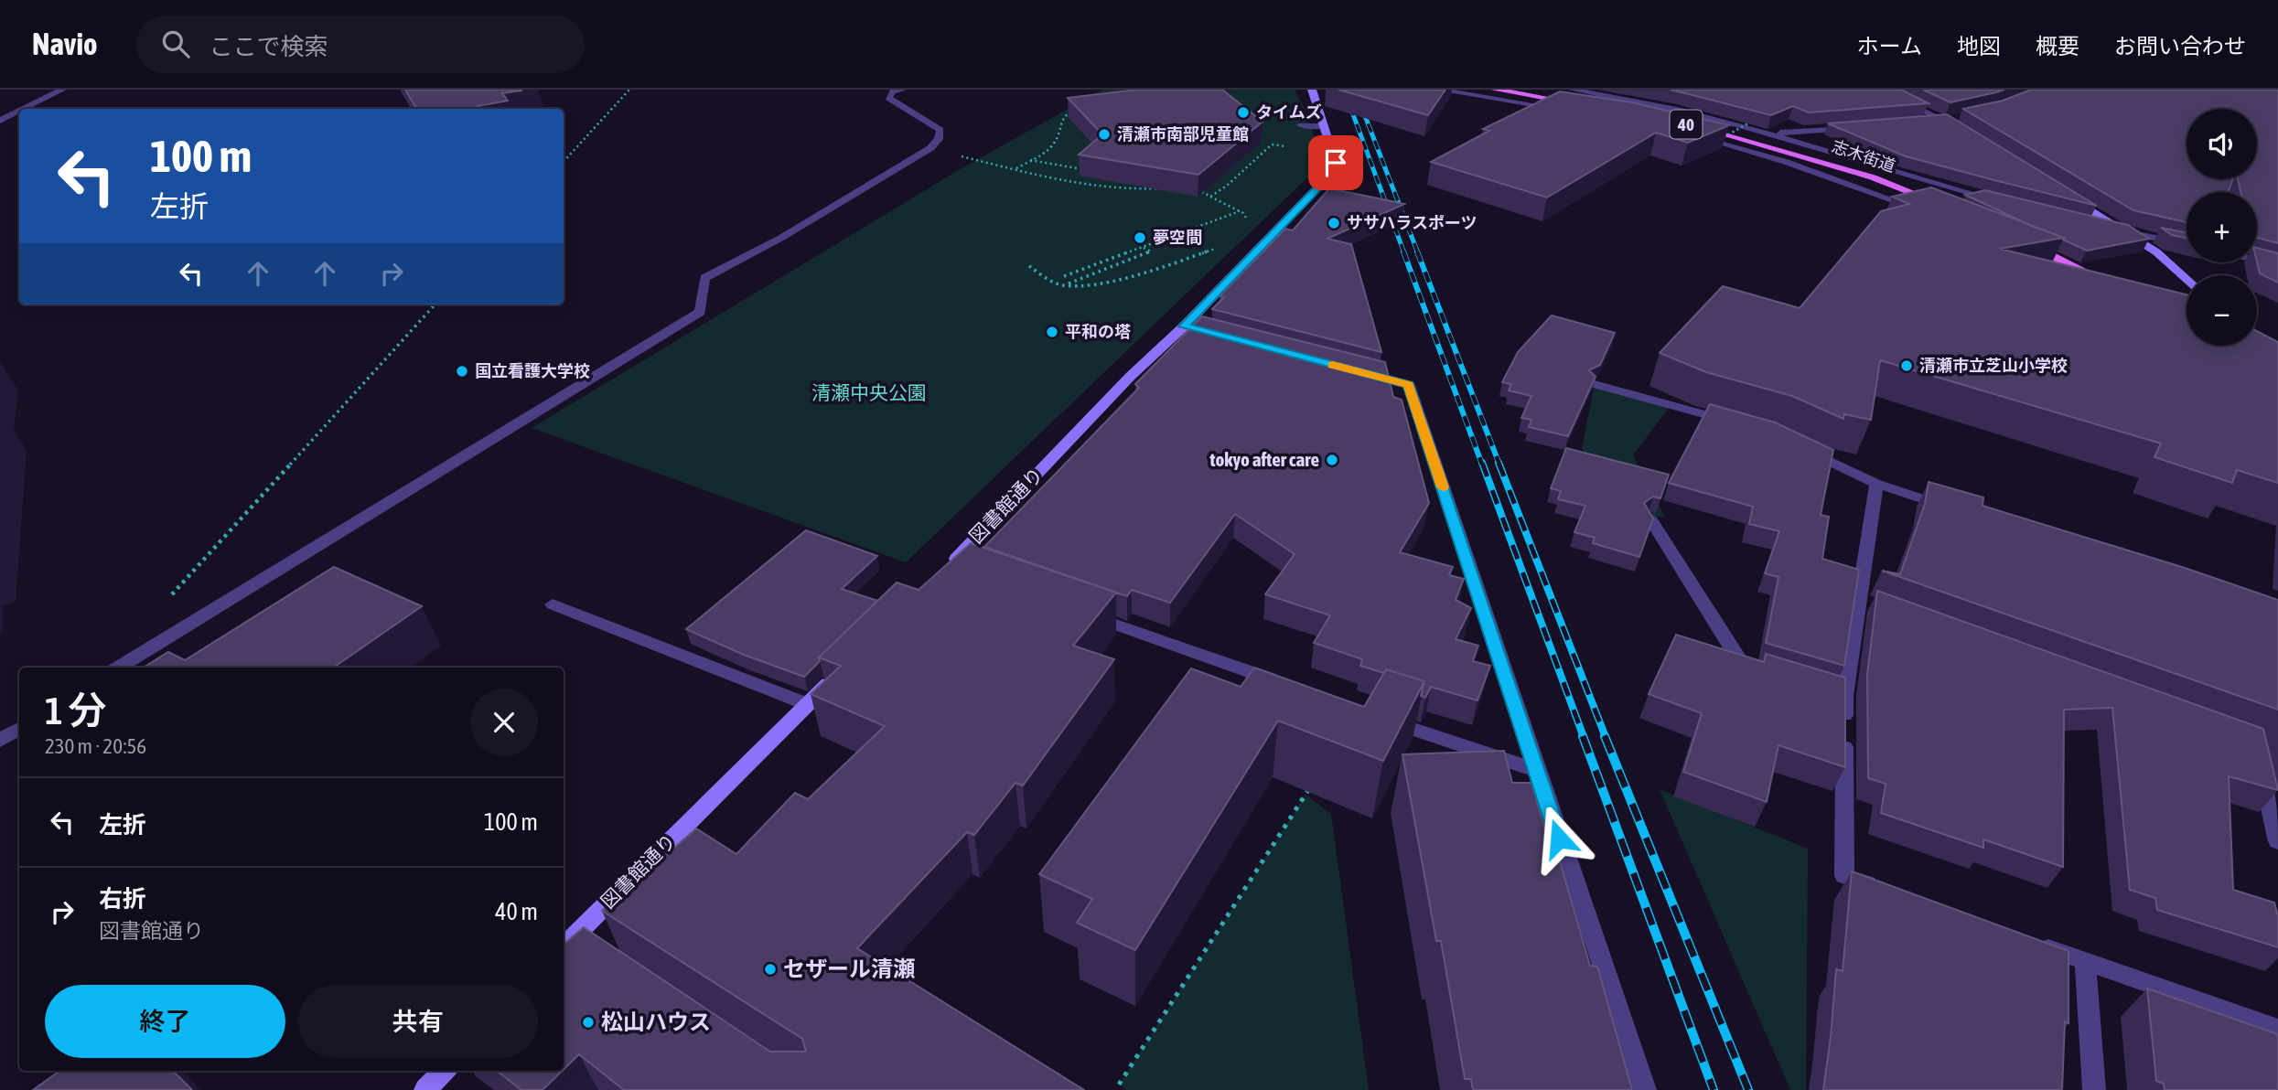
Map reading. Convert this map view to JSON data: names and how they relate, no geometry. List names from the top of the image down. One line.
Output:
{"streets":{"main road":["40","志木街道"],"street":["図書館通り"]},"parks":["清瀬中央公園"],"places":["タイムズ","清瀬市南部児童館","ササハラスポーツ","夢空間","平和の塔","清瀬市立芝山小学校","国立看護大学校","tokyo after care","セザール清瀬","松山ハウス"],"page":{"header":"Navio","search":"ここで検索","nav":["ホーム","地図","概要","お問い合わせ"],"map_buttons":["+","−"],"turn":["100 m","左折"],"heading":["1 分","230 m · 20:56"],"list":[{"name":"左折","value":"100 m"},{"name":"右折","note":"図書館通り","value":"40 m"}],"buttons":["終了","共有"]}}
